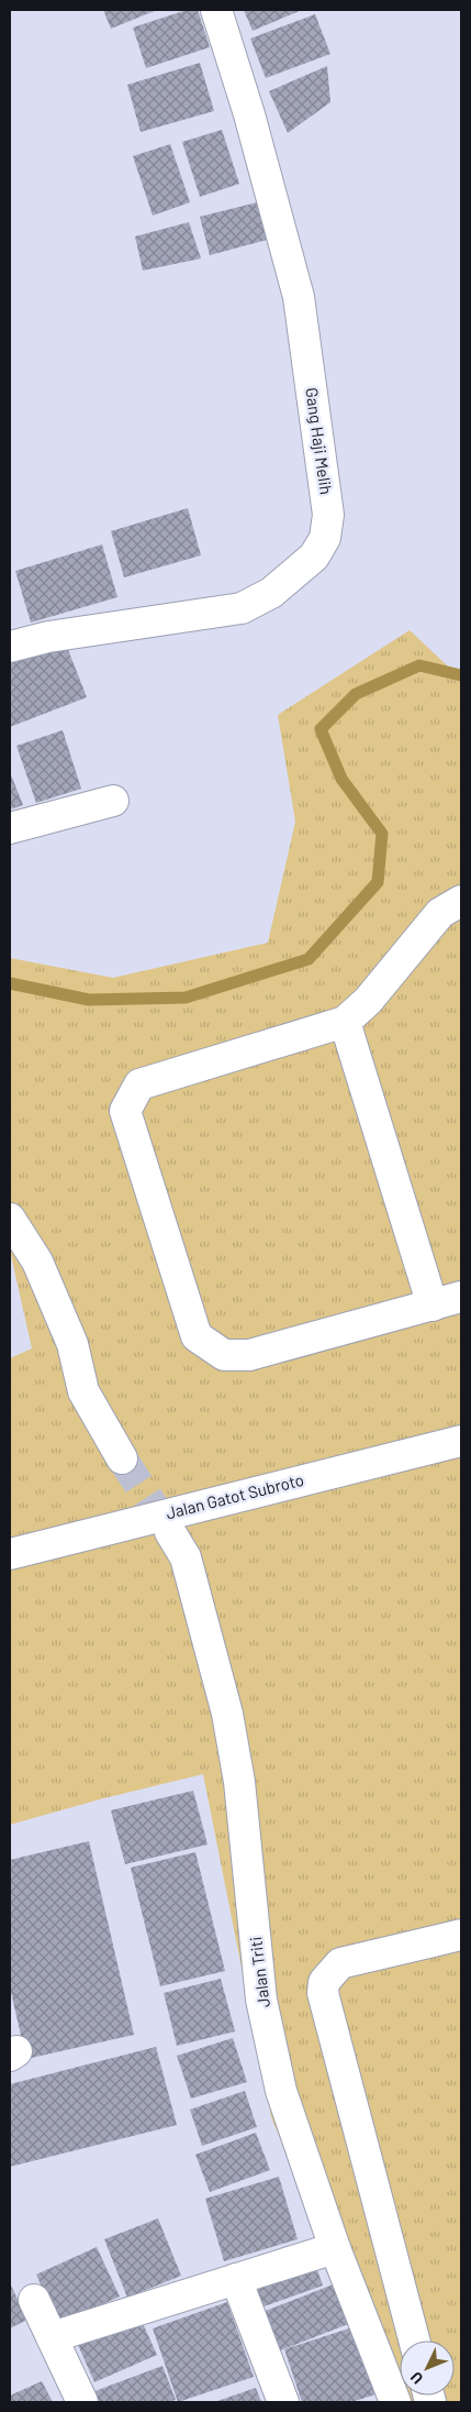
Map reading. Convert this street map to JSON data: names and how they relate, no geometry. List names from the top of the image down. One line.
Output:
{"streets":{"street":["Gang Haji Melih","Jalan Gatot Subroto","Jalan Triti"]},"north":"bottom left"}
